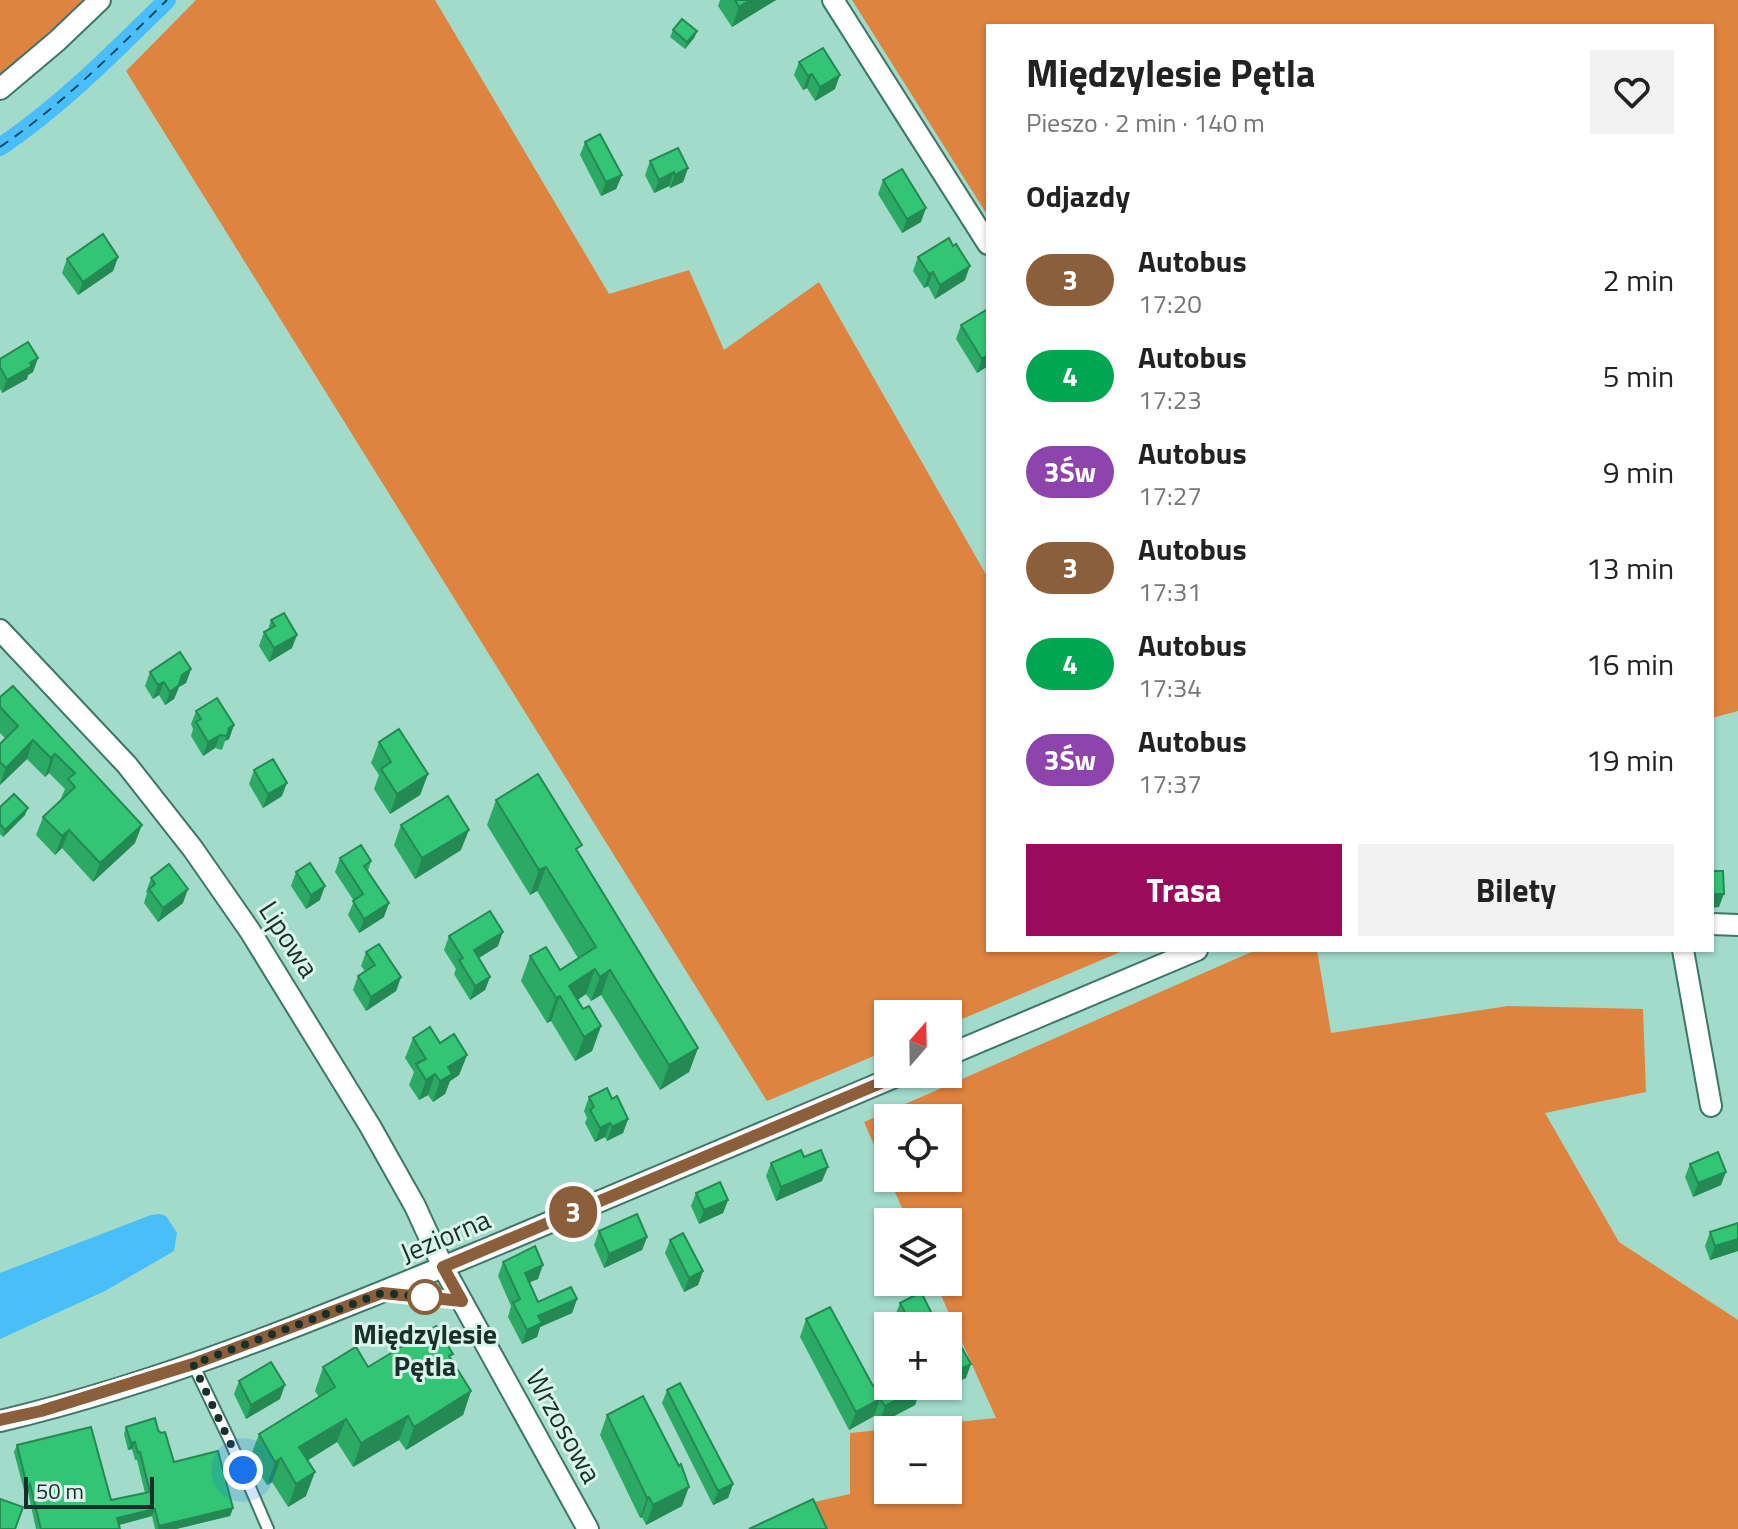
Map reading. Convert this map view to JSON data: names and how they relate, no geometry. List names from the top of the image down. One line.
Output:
{"streets":{"street":["Lipowa","Jeziorna","Wrzosowa"]},"crossings":[["Lipowa","Jeziorna"],["Lipowa","Wrzosowa"],["Jeziorna","Wrzosowa"]],"places":["Międzylesie Pętla"],"lines":["bus line 3"],"scale_bar":"50 m","north":"top","page":{"on_map":"3","heading":[["Międzylesie Pętla","Pieszo · 2 min · 140 m"],"Odjazdy"],"list":[{"mark":"3","name":"Autobus","note":"17:20","value":"2 min"},{"mark":"4","name":"Autobus","note":"17:23","value":"5 min"},{"mark":"3Św","name":"Autobus","note":"17:27","value":"9 min"},{"mark":"3","name":"Autobus","note":"17:31","value":"13 min"},{"mark":"4","name":"Autobus","note":"17:34","value":"16 min"},{"mark":"3Św","name":"Autobus","note":"17:37","value":"19 min"}],"buttons":["Trasa","Bilety"],"map_buttons":["+","−"],"scale":"50 m"}}
